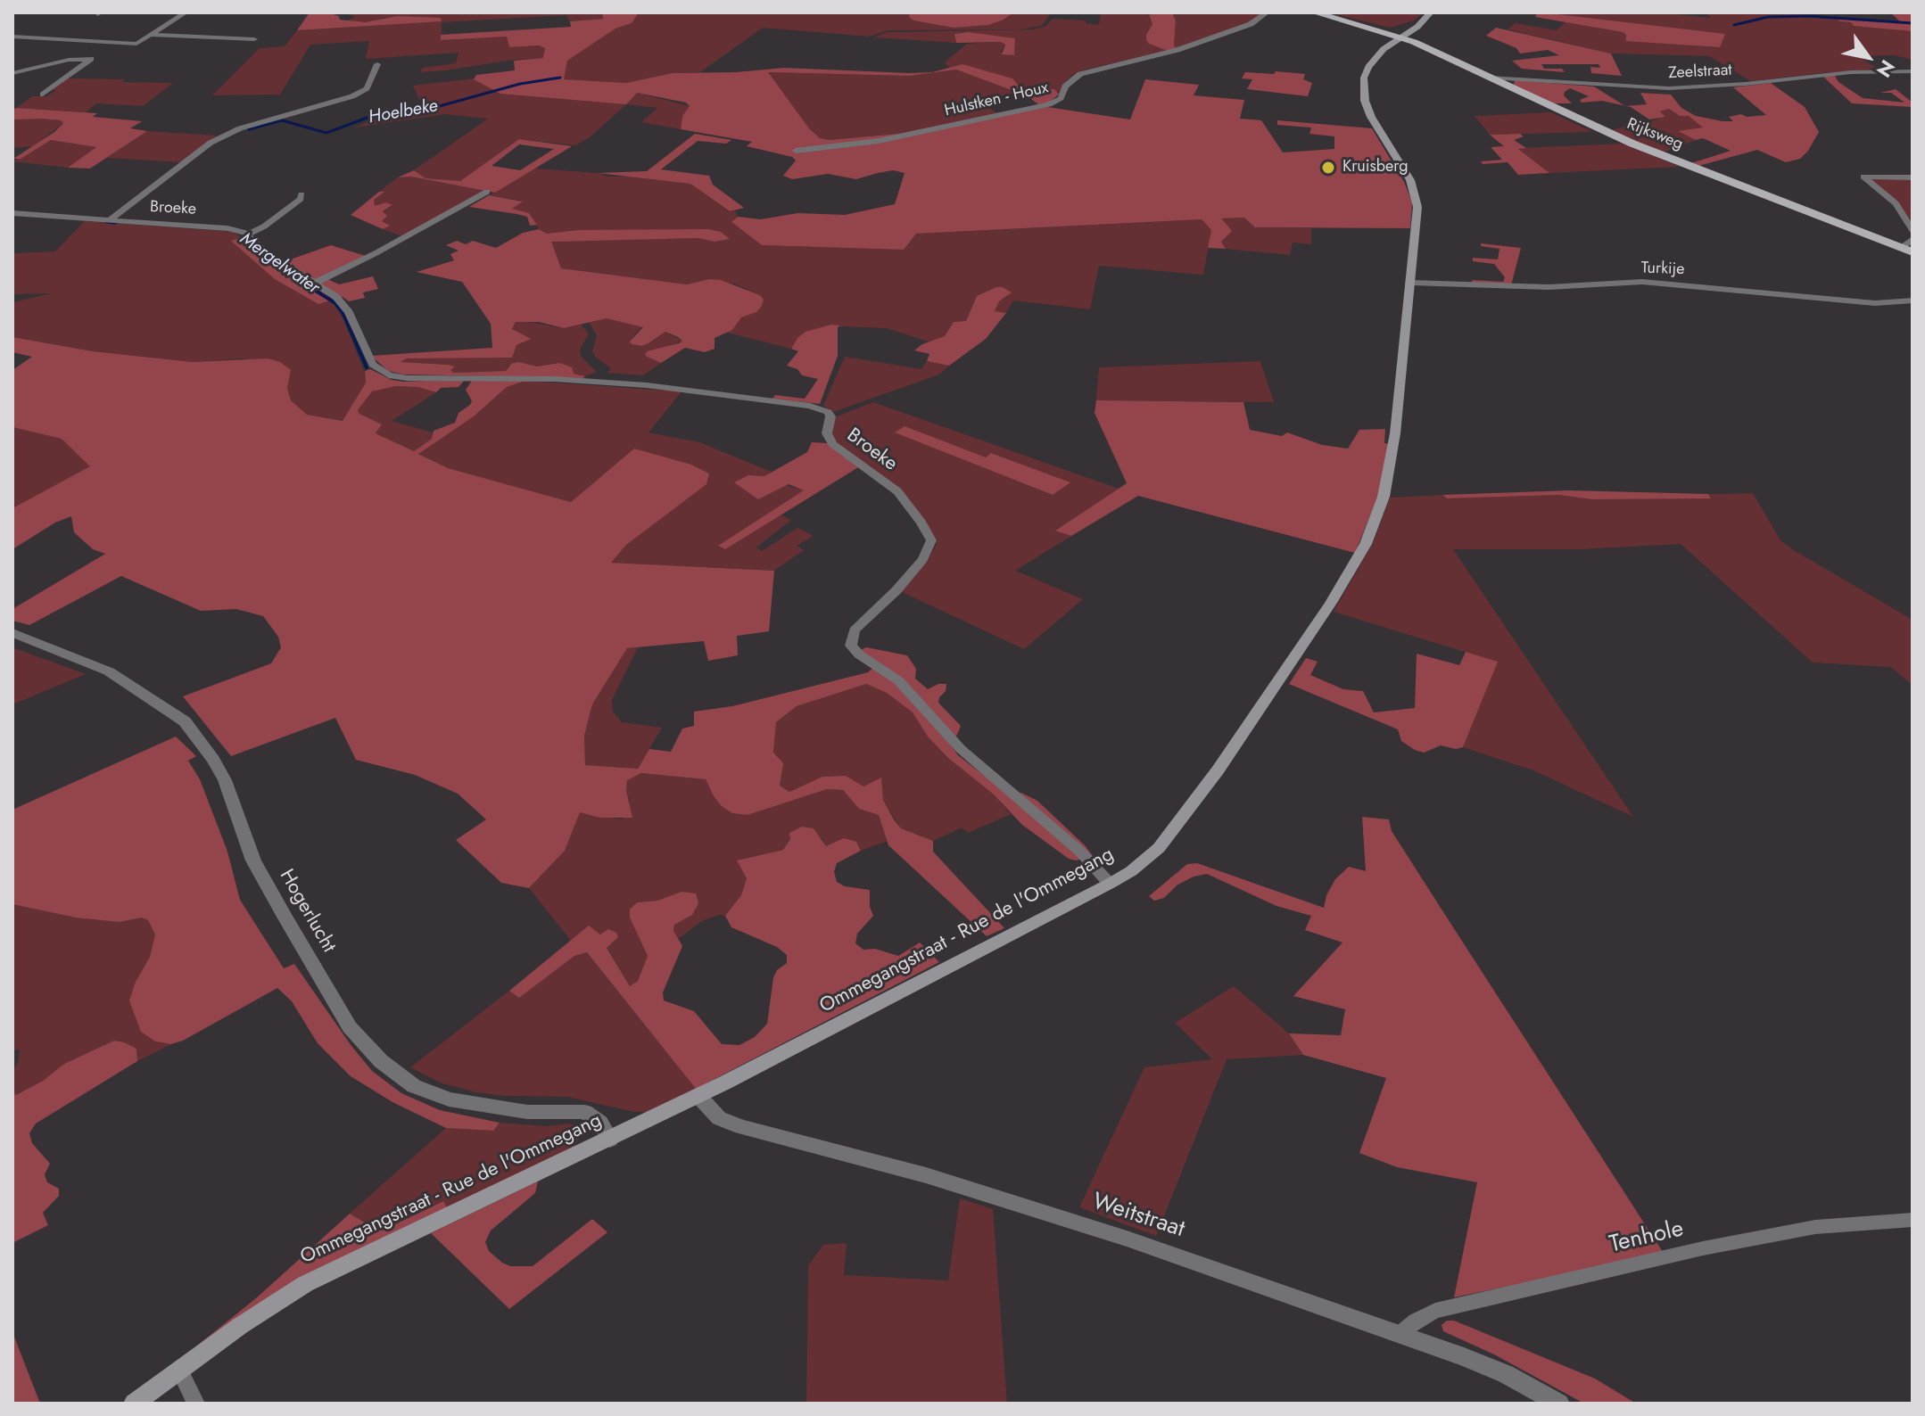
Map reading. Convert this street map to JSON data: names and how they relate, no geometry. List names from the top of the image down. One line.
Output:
{"streets":{"main road":["Rijksweg","Ommegangstraat - Rue de l'Ommegang"],"street":["Zeelstraat","Hulstken - Houx","Broeke","Turkije","Hogerlucht","Weitstraat","Tenhole"]},"crossings":[["Zeelstraat","Rijksweg"],["Rijksweg","Ommegangstraat - Rue de l'Ommegang"],["Broeke","Ommegangstraat - Rue de l'Ommegang"],["Turkije","Ommegangstraat - Rue de l'Ommegang"],["Hogerlucht","Ommegangstraat - Rue de l'Ommegang"],["Ommegangstraat - Rue de l'Ommegang","Weitstraat"],["Weitstraat","Tenhole"]],"water":["Hoelbeke","Mergelwater"],"places":["Kruisberg"],"north":"bottom right"}
